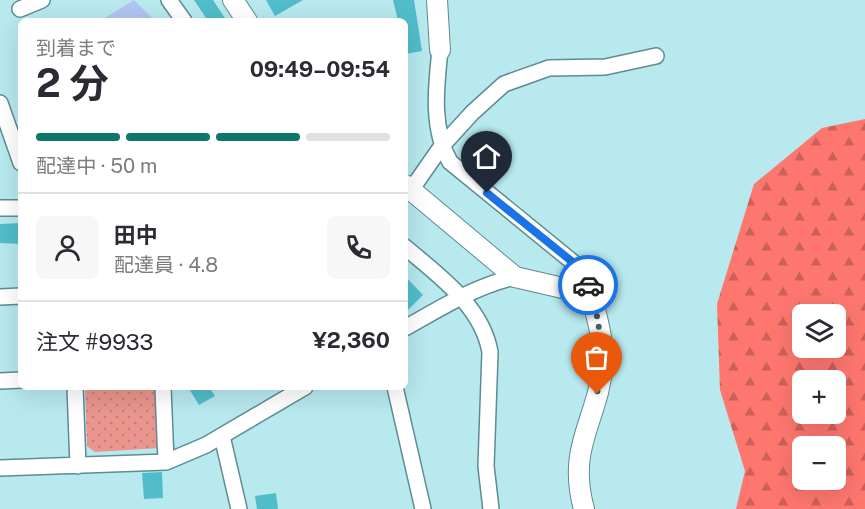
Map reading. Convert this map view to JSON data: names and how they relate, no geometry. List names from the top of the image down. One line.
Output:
{"page":{"heading":["2 分","到着まで","09:49–09:54"],"panel":["田中","配達員 · 4.8","注文 #9933","¥2,360"],"bar":"配達中 · 50 m","map_buttons":["+","−"]}}
